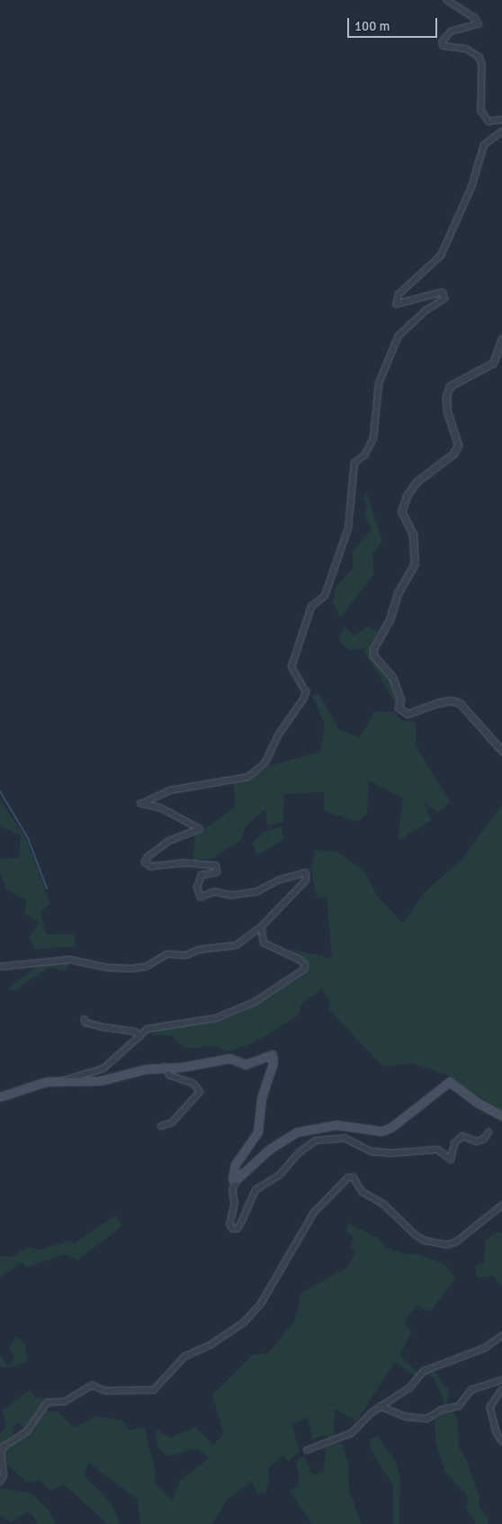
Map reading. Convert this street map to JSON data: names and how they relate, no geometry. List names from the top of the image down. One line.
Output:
{"scale_bar":"100 m"}
